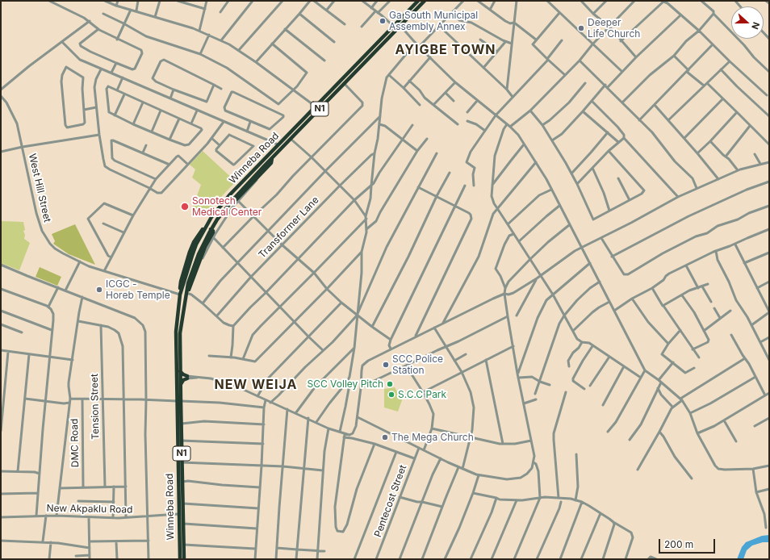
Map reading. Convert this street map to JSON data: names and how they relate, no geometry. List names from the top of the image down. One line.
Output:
{"streets":{"highway":["N1","Winneba Road"],"street":["West Hill Street","Transformer Lane","Tension Street","DMC Road","Pentecost Street","New Akpaklu Road"]},"crossings":[["Winneba Road","West Hill Street"],["Winneba Road","New Akpaklu Road"]],"districts":["AYIGBE TOWN","NEW WEIJA"],"places":["Ga South Municipal Assembly Annex","Deeper Life Church","Sonotech Medical Center","ICGC - Horeb Temple","SCC Police Station","SCC Volley Pitch","S.C.C Park","The Mega Church"],"scale_bar":"200 m","north":"right"}
